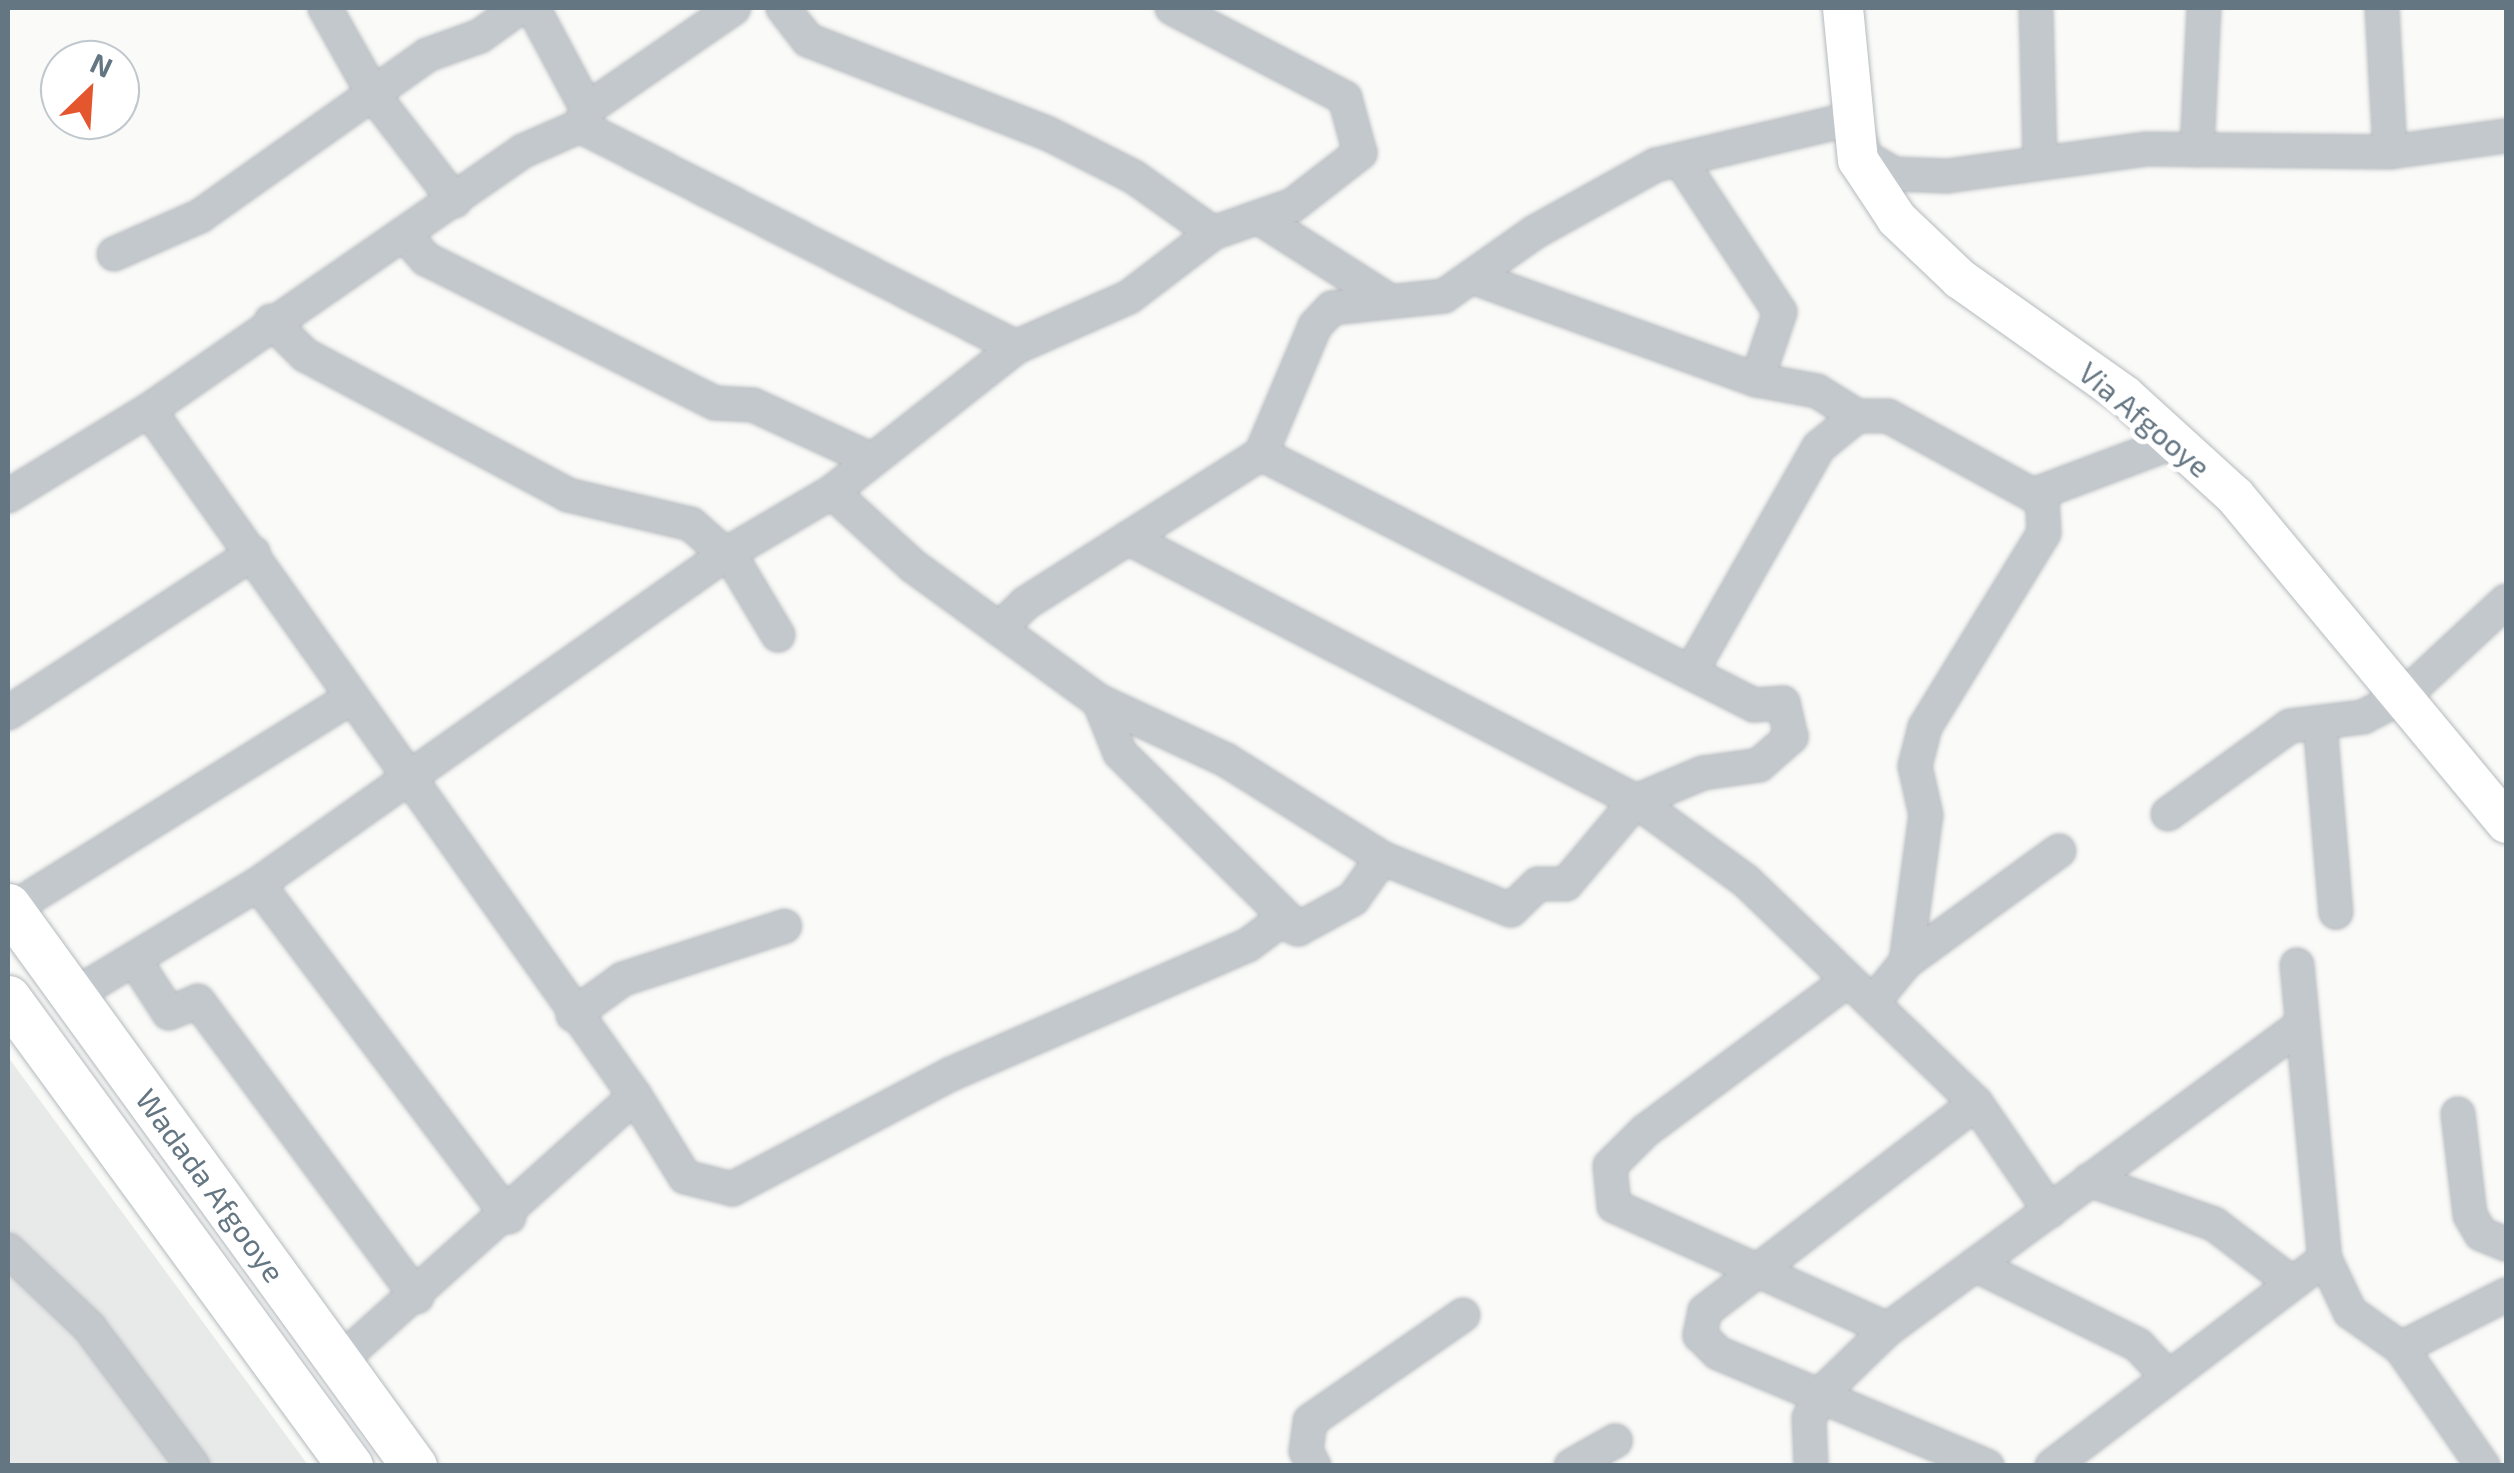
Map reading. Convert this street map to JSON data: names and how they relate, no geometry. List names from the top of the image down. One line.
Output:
{"streets":{"highway":["Wadada Afgooye"],"main road":["Via Afgooye"]},"north":"top right"}
